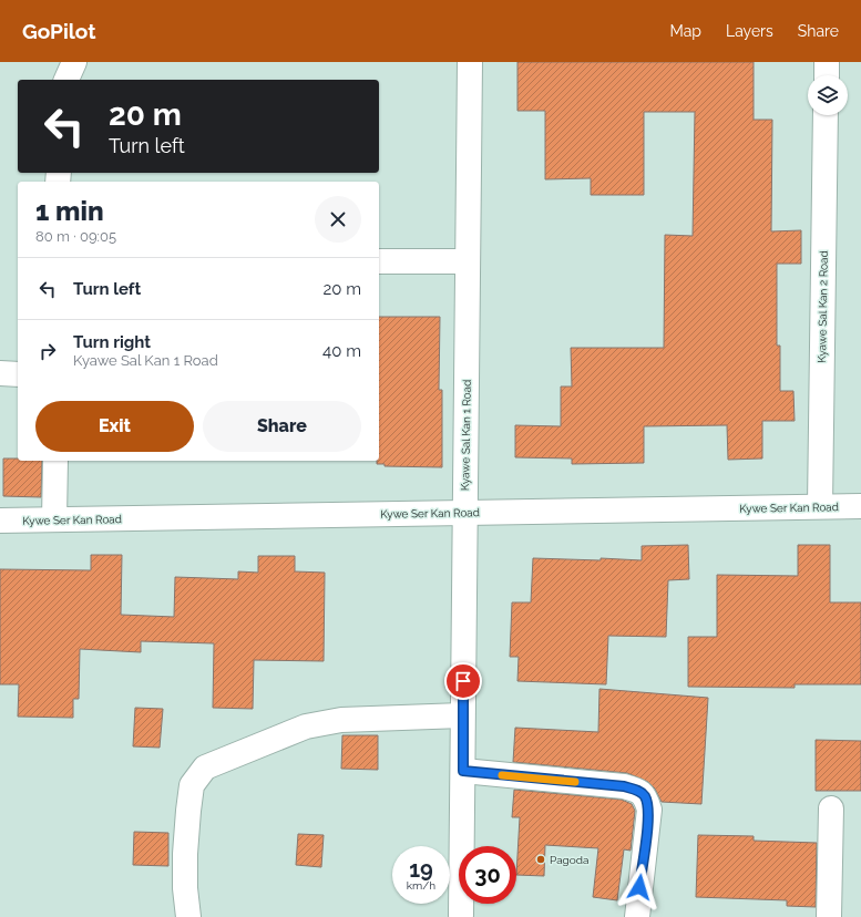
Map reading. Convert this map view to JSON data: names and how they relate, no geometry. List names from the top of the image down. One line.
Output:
{"streets":{"street":["Kyawe Sal Kan 2 Road","Kyawe Sal Kan 1 Road","Kywe Ser Kan Road"]},"crossings":[["Kyawe Sal Kan 2 Road","Kywe Ser Kan Road"],["Kyawe Sal Kan 1 Road","Kywe Ser Kan Road"]],"places":["Pagoda"],"page":{"header":"GoPilot","nav":["Map","Layers","Share"],"turn":["20 m","Turn left"],"heading":["1 min","80 m · 09:05"],"list":[{"name":"Turn left","value":"20 m"},{"name":"Turn right","note":"Kyawe Sal Kan 1 Road","value":"40 m"}],"buttons":["Exit","Share"],"speed":"19 km/h","limit":"30"}}
